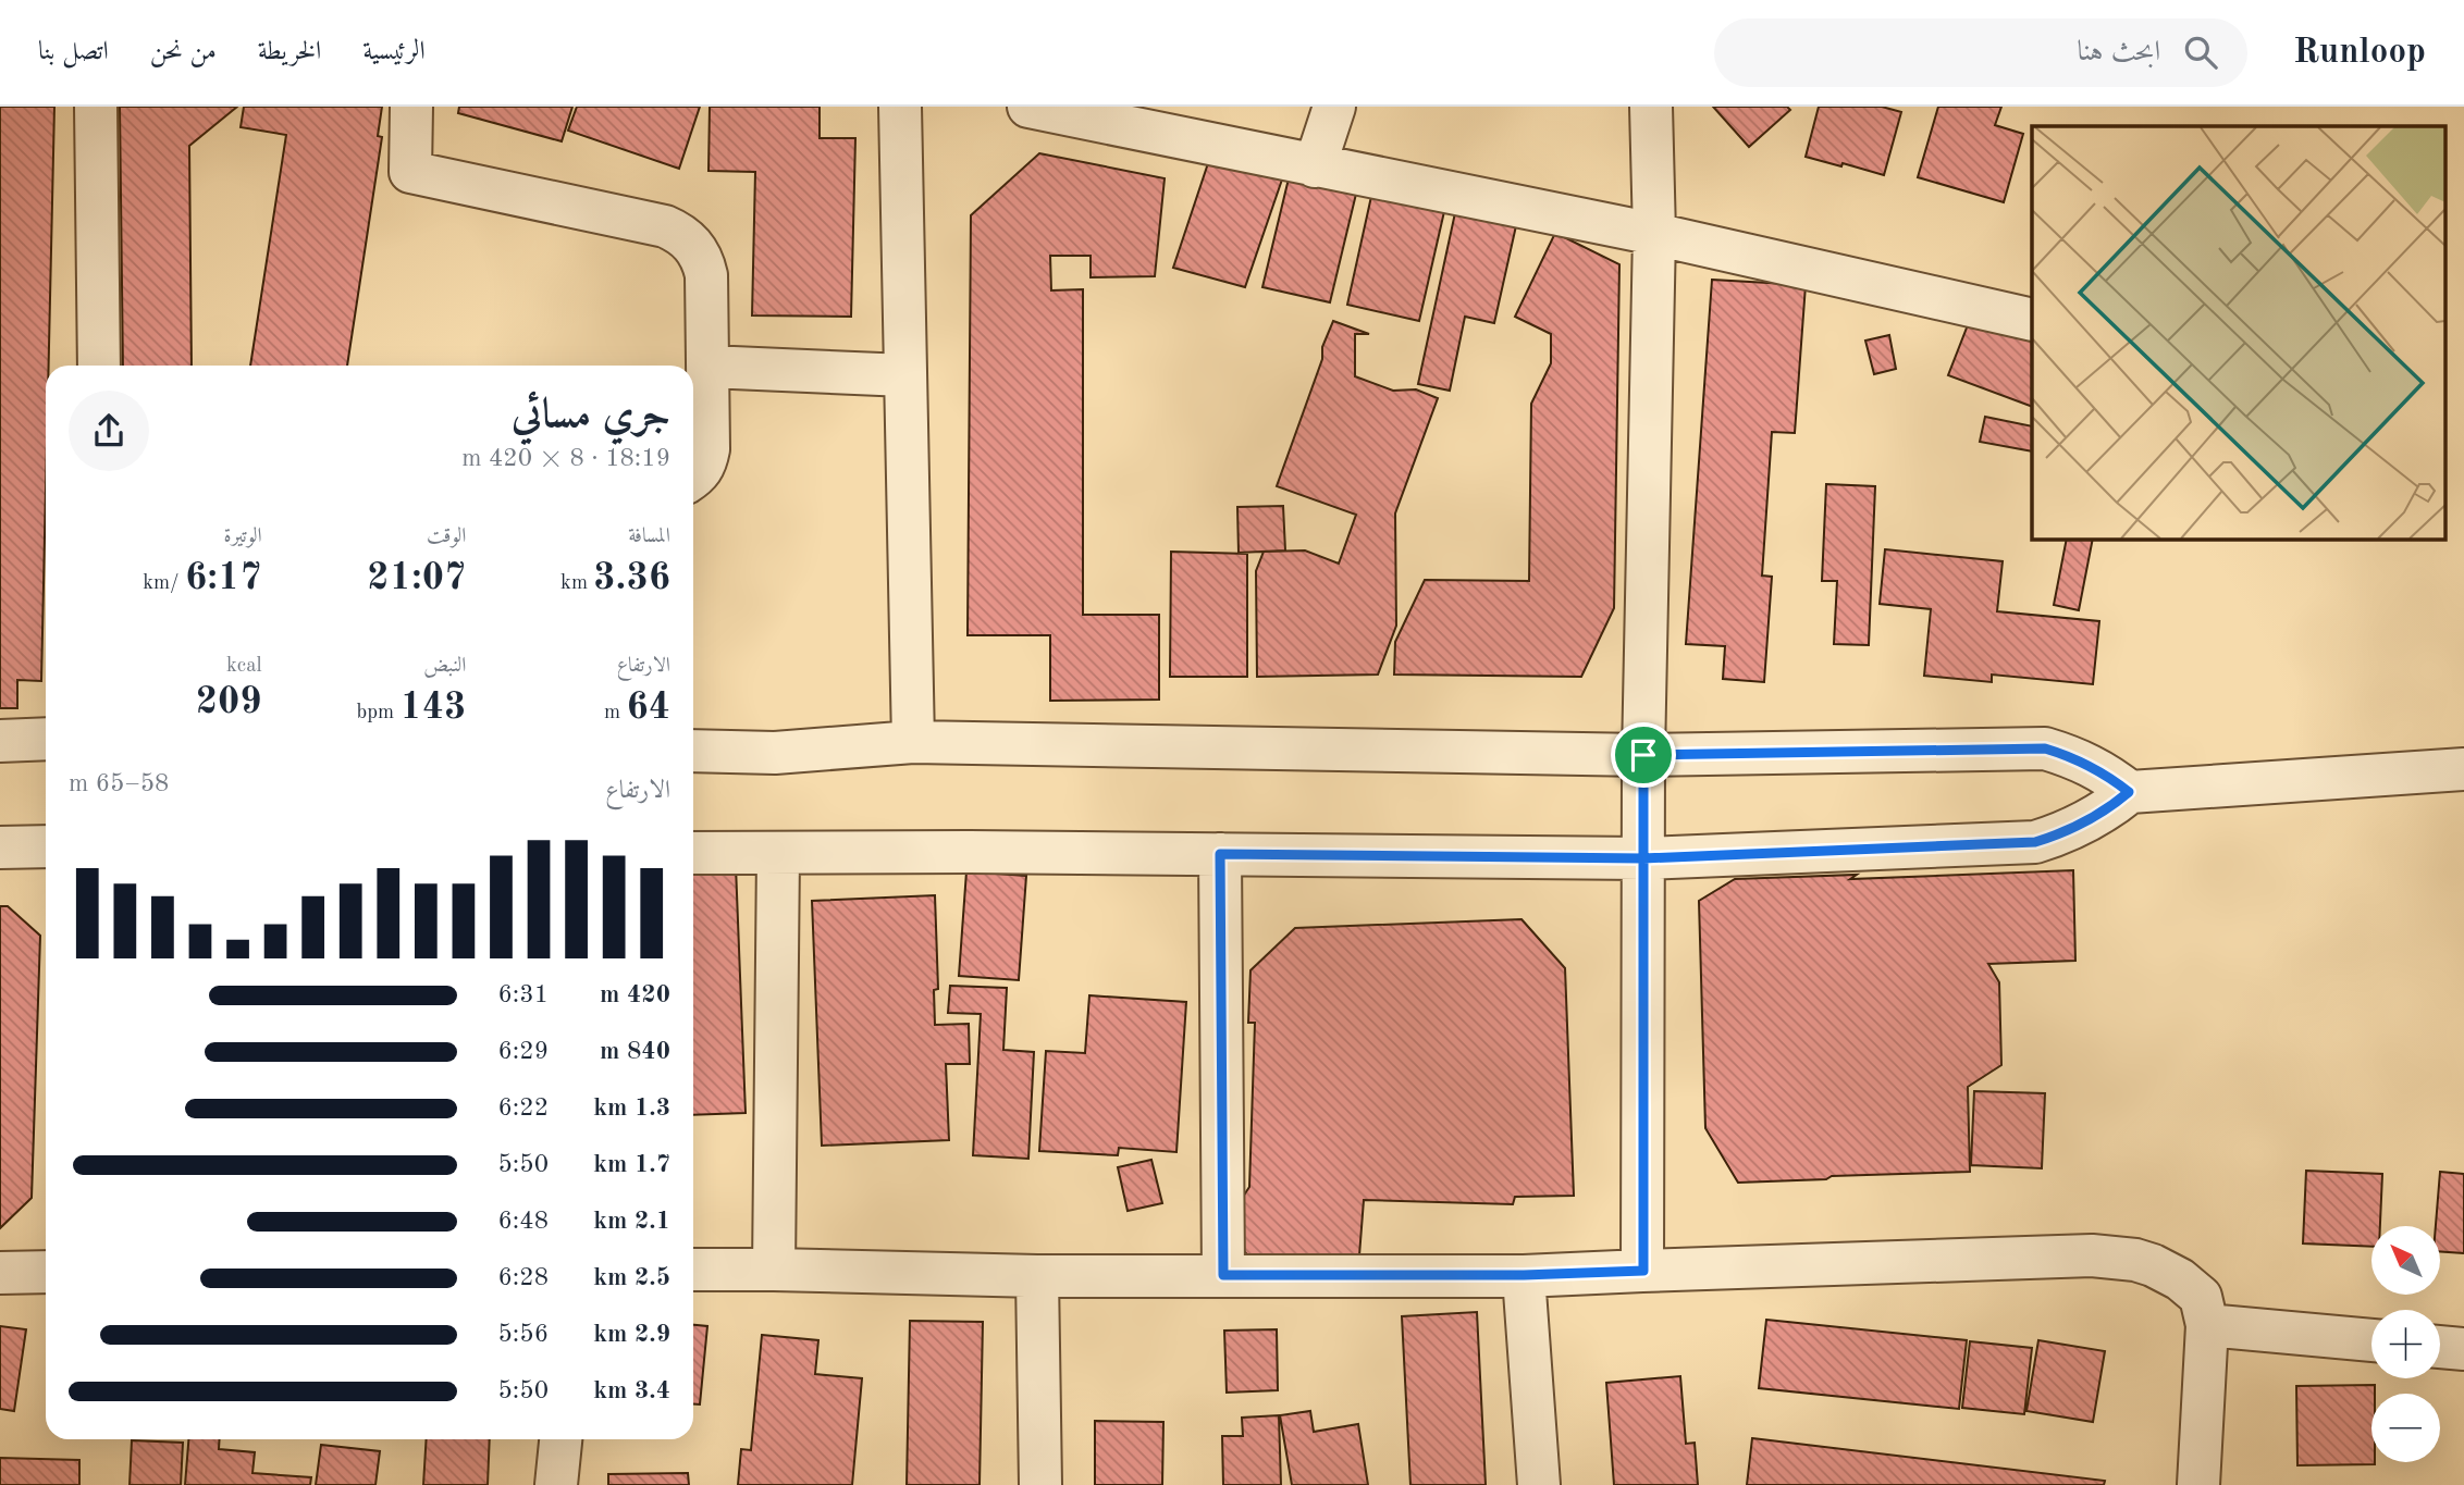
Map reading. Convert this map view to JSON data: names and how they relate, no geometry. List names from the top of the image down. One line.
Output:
{"north":"top left","page":{"header":"Runloop","search":"ابحث هنا","nav":["الرئيسية","الخريطة","من نحن","اتصل بنا"],"heading":["جري مسائي","18:19 · 8 × 420 m"],"stats":[["المسافة","3.36 km"],["الوقت","21:07"],["الوتيرة","6:17 /km"],["الارتفاع","64 m"],["النبض","143 bpm"],["kcal","209"]],"chart":["الارتفاع","58–65 m"],"list":[{"name":"420 m","note":"6:31"},{"name":"840 m","note":"6:29"},{"name":"1.3 km","note":"6:22"},{"name":"1.7 km","note":"5:50"},{"name":"2.1 km","note":"6:48"},{"name":"2.5 km","note":"6:28"},{"name":"2.9 km","note":"5:56"},{"name":"3.4 km","note":"5:50"}],"map_buttons":["+","−"]}}
